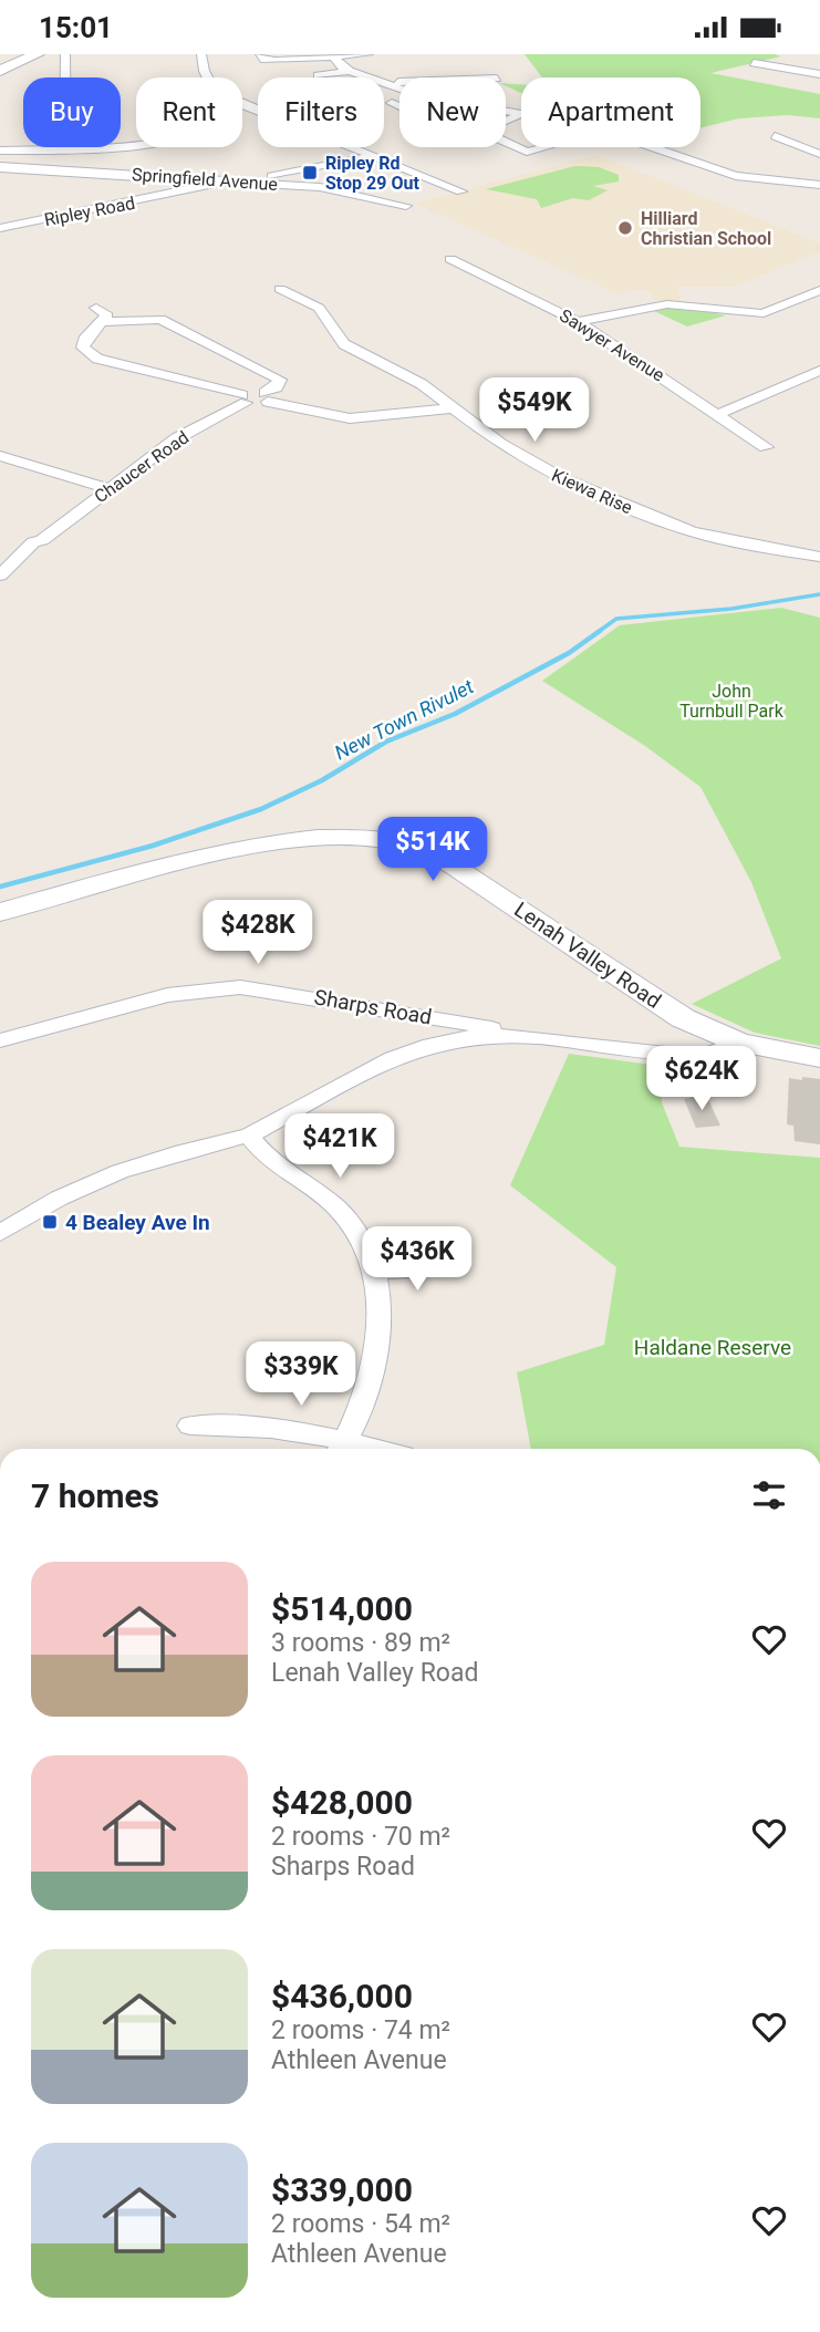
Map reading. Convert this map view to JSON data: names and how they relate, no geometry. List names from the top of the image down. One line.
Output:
{"streets":{"street":["Springfield Avenue","Ripley Road","Sawyer Avenue","Chaucer Road","Kiewa Rise","Lenah Valley Road","Sharps Road"]},"crossings":[["Springfield Avenue","Ripley Road"]],"water":["New Town Rivulet"],"parks":["John Turnbull Park","Haldane Reserve"],"places":{"transit":["Ripley Rd Stop 29 Out","4 Bealey Ave In"],"other":["Hilliard Christian School"]},"page":{"status":"15:01","chip":["Buy","Rent","Filters","New","Apartment"],"price":["$549K","$514K","$428K","$624K","$421K","$436K","$339K"],"heading":"7 homes","list":[{"name":"$514,000","note":"3 rooms · 89 m² · Lenah Valley Road"},{"name":"$428,000","note":"2 rooms · 70 m² · Sharps Road"},{"name":"$436,000","note":"2 rooms · 74 m² · Athleen Avenue"},{"name":"$339,000","note":"2 rooms · 54 m² · Athleen Avenue"}]}}
